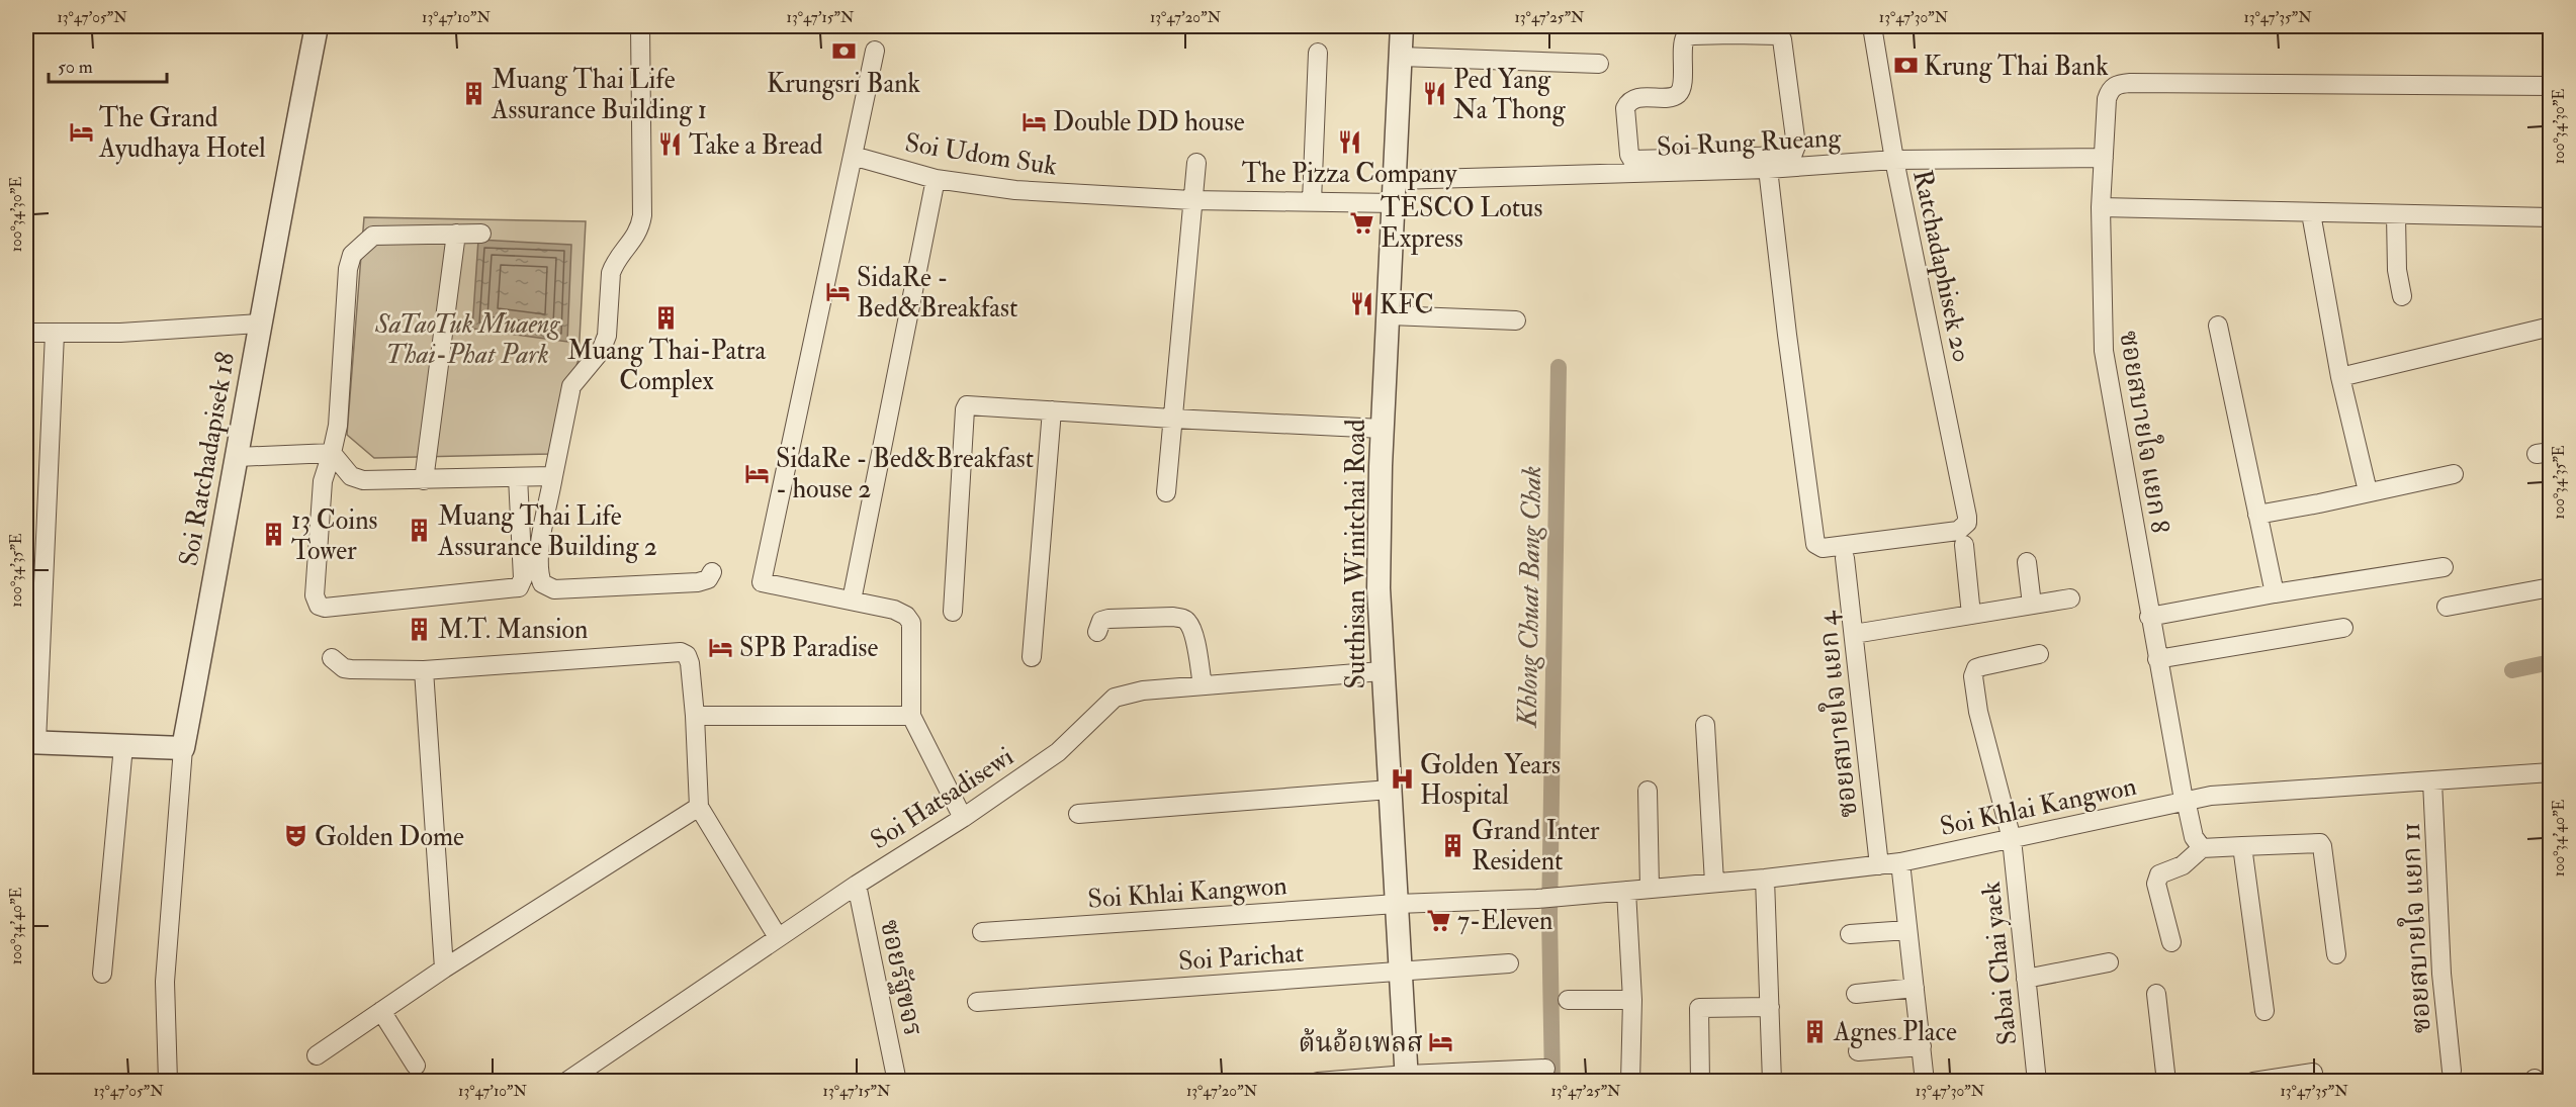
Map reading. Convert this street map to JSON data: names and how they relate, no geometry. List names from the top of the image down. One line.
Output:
{"streets":{"street":["Soi Rung Rueang","Soi Udom Suk","Ratchadaphisek 20","ซอยสบายใจ แยก 8","Soi Ratchadapisek 18","Sutthisan Winitchai Road","ซอยสบายใจ แยก 4","Soi Hatsadisewi","Soi Khlai Kangwon","ซอยสบายใจ แยก 11","Soi Parichat","Sabai Chai yaek","ซอยรัฐขจร"]},"crossings":[["Soi Rung Rueang","Ratchadaphisek 20"],["Soi Rung Rueang","ซอยสบายใจ แยก 8"],["Soi Rung Rueang","Sutthisan Winitchai Road"],["Soi Udom Suk","Sutthisan Winitchai Road"],["ซอยสบายใจ แยก 8","Soi Khlai Kangwon"],["Sutthisan Winitchai Road","Soi Hatsadisewi"],["Sutthisan Winitchai Road","Soi Khlai Kangwon"],["Sutthisan Winitchai Road","Soi Parichat"],["ซอยสบายใจ แยก 4","Soi Khlai Kangwon"],["Soi Hatsadisewi","ซอยรัฐขจร"],["Soi Khlai Kangwon","ซอยสบายใจ แยก 11"],["Soi Khlai Kangwon","Sabai Chai yaek"]],"water":["Khlong Chuat Bang Chak"],"parks":["SaTaoTuk Muaeng Thai-Phat Park"],"places":{"bank":["Krungsri Bank","Krung Thai Bank"],"building":["Muang Thai Life Assurance Building 1","Muang Thai-Patra Complex","Muang Thai Life Assurance Building 2","13 Coins Tower","M.T. Mansion","Grand Inter Resident","Agnes Place"],"restaurant":["Ped Yang Na Thong","The Pizza Company","Take a Bread","KFC"],"hotel":["Double DD house","The Grand Ayudhaya Hotel","SidaRe - Bed&Breakfast","SidaRe - Bed&Breakfast - house 2","SPB Paradise","ต้นอ้อเพลส"],"supermarket":["TESCO Lotus Express","7-Eleven"],"hospital":["Golden Years Hospital"],"theatre":["Golden Dome"]},"scale_bar":"50 m","coordinates":["13°47'05\"N","13°47'10\"N","13°47'15\"N","13°47'20\"N","13°47'25\"N","13°47'30\"N","13°47'35\"N","100°34'30\"E","100°34'35\"E","100°34'40\"E"]}
